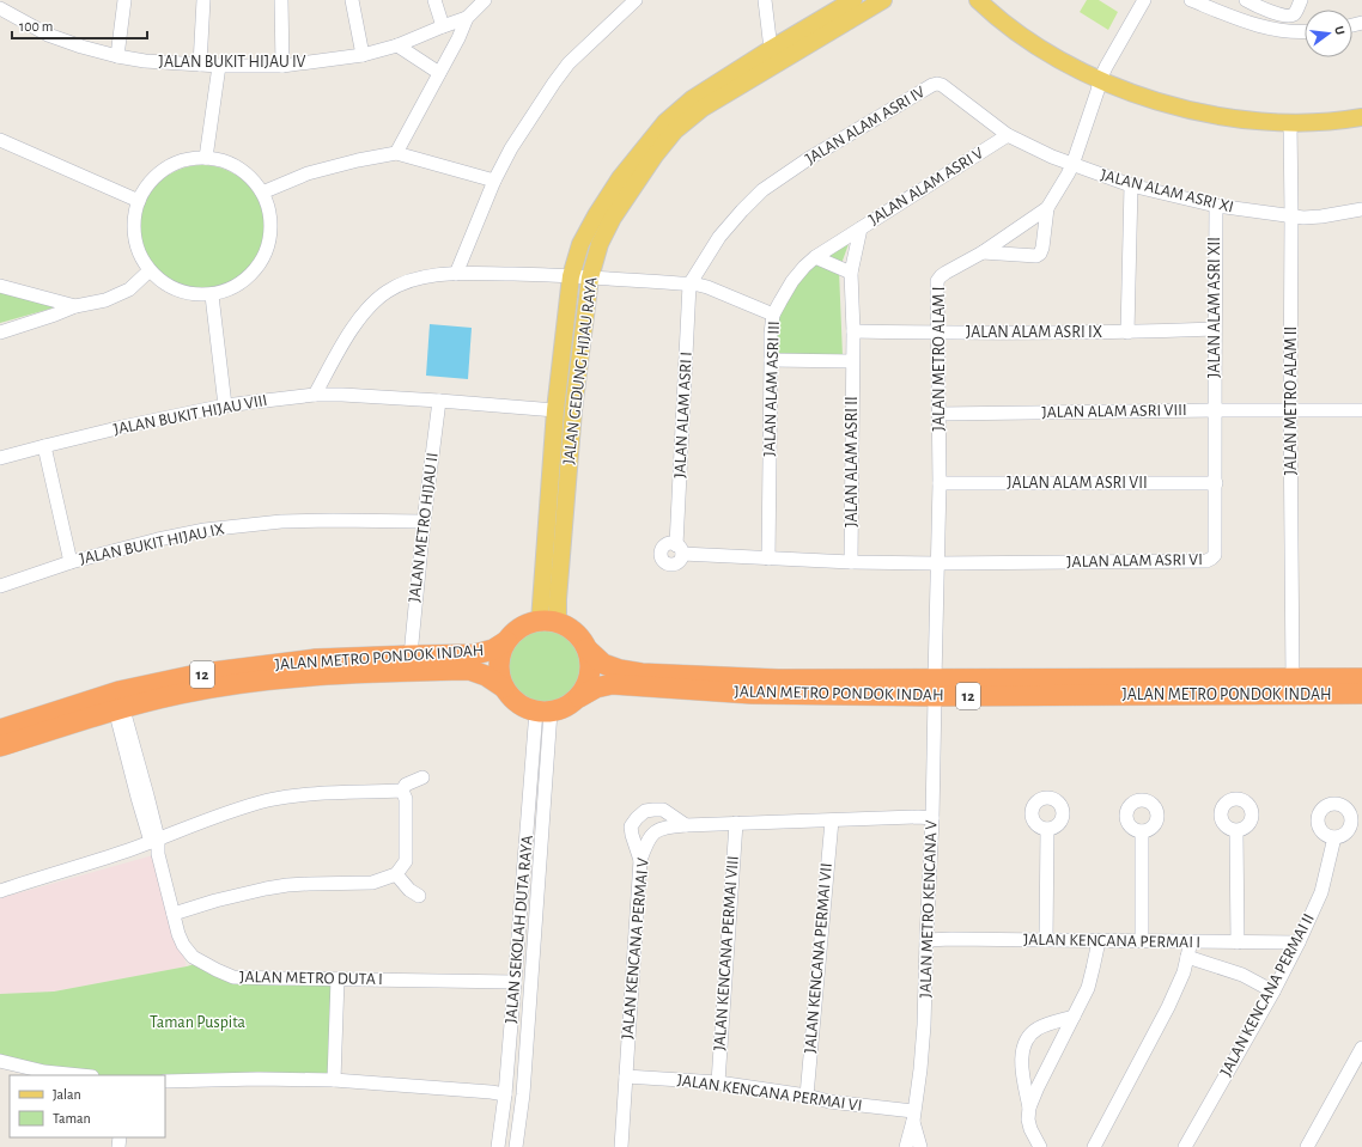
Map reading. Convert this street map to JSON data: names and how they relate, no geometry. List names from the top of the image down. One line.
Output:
{"streets":{"highway":["JALAN METRO PONDOK INDAH","12"],"main road":["JALAN GEDUNG HIJAU RAYA"],"street":["JALAN BUKIT HIJAU IV","JALAN ALAM ASRI IV","JALAN ALAM ASRI V","JALAN ALAM ASRI XI","JALAN ALAM ASRI XII","JALAN ALAM ASRI IX","JALAN METRO ALAM I","JALAN ALAM ASRI III","JALAN METRO ALAM II","JALAN ALAM ASRI VIII","JALAN BUKIT HIJAU VIII","JALAN ALAM ASRI I","JALAN ALAM ASRI II","JALAN ALAM ASRI VII","JALAN METRO HIJAU II","JALAN BUKIT HIJAU IX","JALAN ALAM ASRI VI","JALAN METRO KENCANA V","JALAN SEKOLAH DUTA RAYA","JALAN KENCANA PERMAI I","JALAN KENCANA PERMAI V","JALAN KENCANA PERMAI VIII","JALAN KENCANA PERMAI VII","JALAN METRO DUTA I","JALAN KENCANA PERMAI II","JALAN KENCANA PERMAI VI"]},"crossings":[["JALAN ALAM ASRI IV","JALAN ALAM ASRI V"],["JALAN ALAM ASRI IV","JALAN ALAM ASRI XI"],["JALAN ALAM ASRI IV","JALAN METRO ALAM I"],["JALAN ALAM ASRI IV","JALAN ALAM ASRI I"],["JALAN ALAM ASRI V","JALAN ALAM ASRI IX"],["JALAN ALAM ASRI V","JALAN ALAM ASRI III"],["JALAN ALAM ASRI V","JALAN ALAM ASRI II"],["JALAN ALAM ASRI XI","JALAN ALAM ASRI XII"],["JALAN ALAM ASRI XI","JALAN METRO ALAM I"],["JALAN ALAM ASRI XI","JALAN METRO ALAM II"],["JALAN ALAM ASRI XII","JALAN ALAM ASRI IX"],["JALAN ALAM ASRI XII","JALAN ALAM ASRI VIII"],["JALAN ALAM ASRI XII","JALAN ALAM ASRI VI"],["JALAN ALAM ASRI IX","JALAN METRO ALAM I"],["JALAN ALAM ASRI IX","JALAN ALAM ASRI II"],["JALAN METRO ALAM I","JALAN ALAM ASRI VIII"],["JALAN METRO ALAM I","JALAN ALAM ASRI I"],["JALAN METRO ALAM I","JALAN ALAM ASRI VII"],["JALAN METRO ALAM I","JALAN ALAM ASRI VI"],["JALAN METRO ALAM I","JALAN METRO PONDOK INDAH"],["JALAN METRO ALAM I","JALAN METRO KENCANA V"],["JALAN GEDUNG HIJAU RAYA","JALAN BUKIT HIJAU VIII"],["JALAN GEDUNG HIJAU RAYA","JALAN METRO PONDOK INDAH"],["JALAN GEDUNG HIJAU RAYA","12"],["JALAN GEDUNG HIJAU RAYA","JALAN SEKOLAH DUTA RAYA"],["JALAN ALAM ASRI III","JALAN ALAM ASRI I"],["JALAN METRO ALAM II","JALAN ALAM ASRI VIII"],["JALAN METRO ALAM II","JALAN METRO PONDOK INDAH"],["JALAN ALAM ASRI VIII","JALAN ALAM ASRI VI"],["JALAN BUKIT HIJAU VIII","JALAN METRO HIJAU II"],["JALAN ALAM ASRI I","JALAN ALAM ASRI II"],["JALAN ALAM ASRI I","JALAN ALAM ASRI VI"],["JALAN ALAM ASRI VII","JALAN ALAM ASRI VI"],["JALAN METRO HIJAU II","JALAN BUKIT HIJAU IX"],["JALAN METRO HIJAU II","JALAN METRO PONDOK INDAH"],["JALAN METRO PONDOK INDAH","12"],["JALAN METRO PONDOK INDAH","JALAN METRO KENCANA V"],["JALAN METRO PONDOK INDAH","JALAN SEKOLAH DUTA RAYA"],["JALAN METRO PONDOK INDAH","JALAN METRO DUTA I"],["12","JALAN SEKOLAH DUTA RAYA"],["JALAN METRO KENCANA V","JALAN KENCANA PERMAI I"],["JALAN METRO KENCANA V","JALAN KENCANA PERMAI V"],["JALAN METRO KENCANA V","JALAN KENCANA PERMAI VI"],["JALAN SEKOLAH DUTA RAYA","JALAN METRO DUTA I"],["JALAN KENCANA PERMAI I","JALAN KENCANA PERMAI II"],["JALAN KENCANA PERMAI V","JALAN KENCANA PERMAI VIII"],["JALAN KENCANA PERMAI V","JALAN KENCANA PERMAI VII"],["JALAN KENCANA PERMAI V","JALAN KENCANA PERMAI VI"],["JALAN KENCANA PERMAI VIII","JALAN KENCANA PERMAI VI"],["JALAN KENCANA PERMAI VII","JALAN KENCANA PERMAI VI"]],"parks":["Taman Puspita"],"legend":["Jalan","Taman"],"scale_bar":"100 m","north":"right"}
